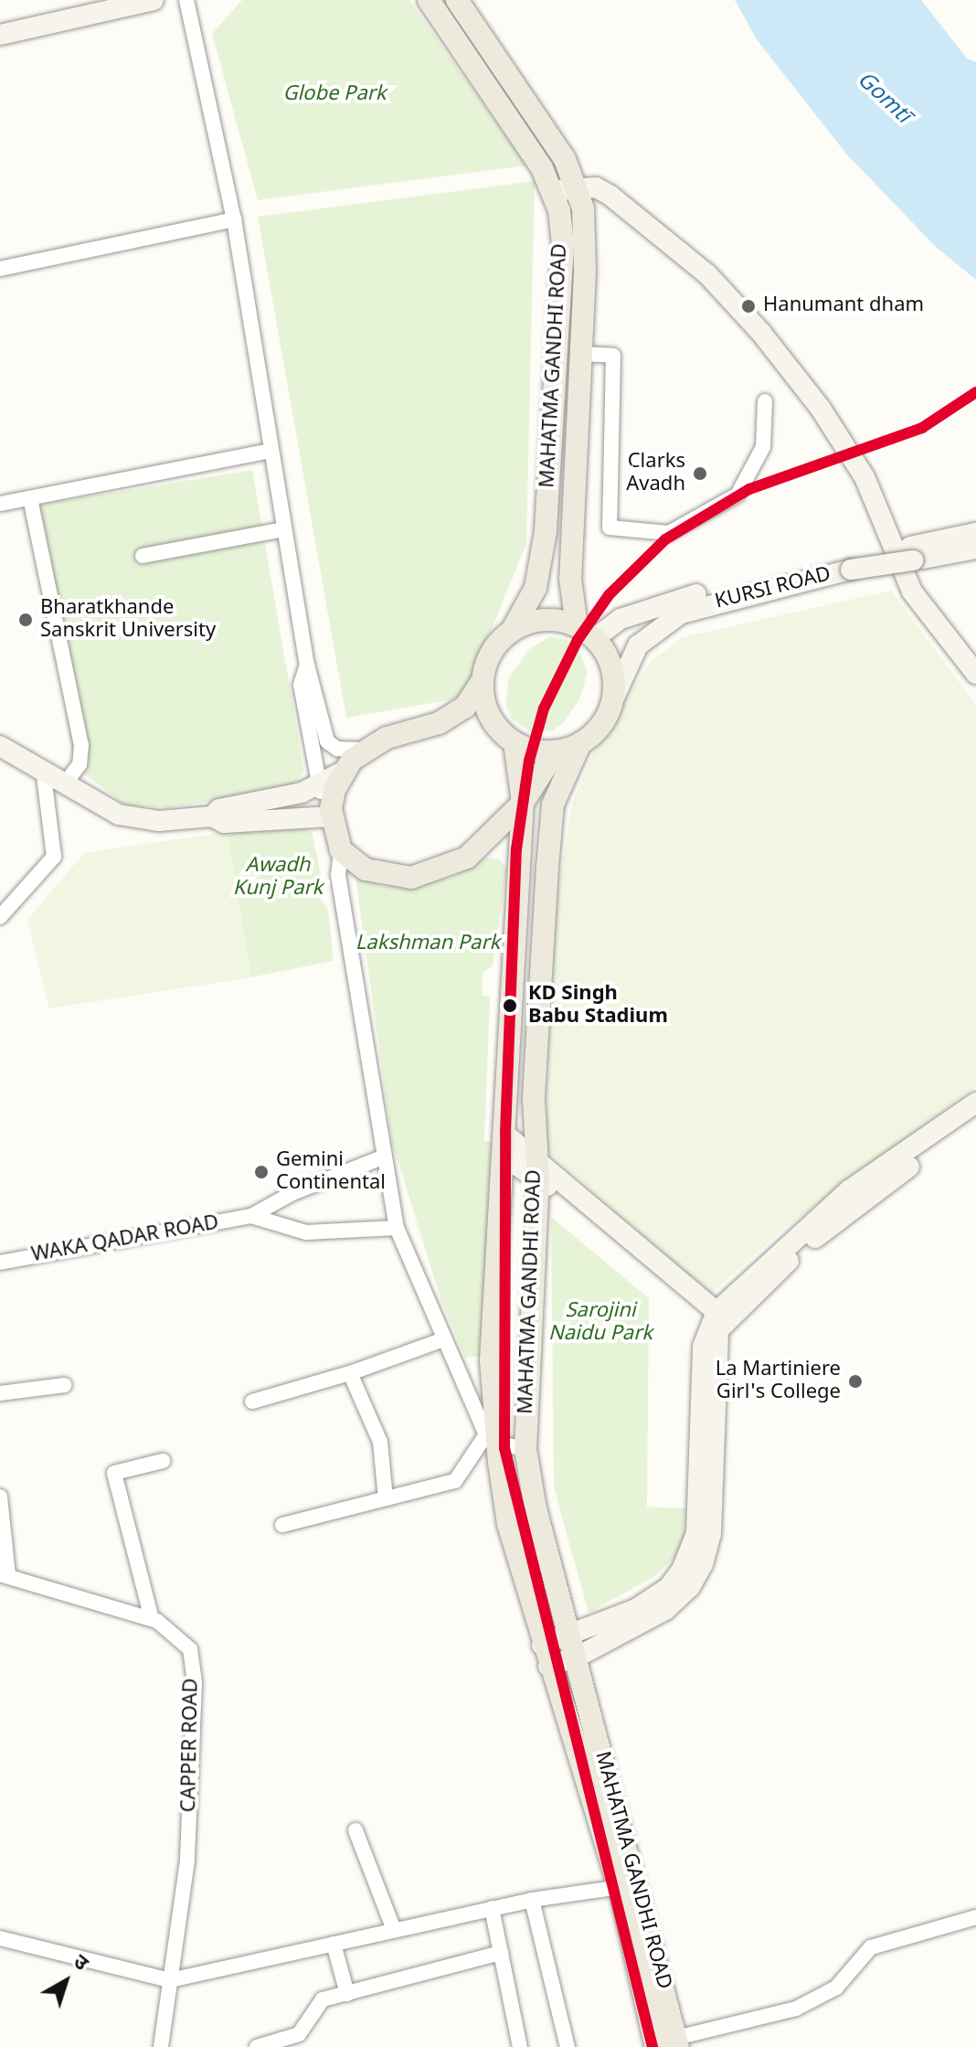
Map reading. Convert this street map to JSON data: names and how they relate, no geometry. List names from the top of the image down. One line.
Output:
{"streets":{"main road":["MAHATMA GANDHI ROAD"],"street":["KURSI ROAD","WAKA QADAR ROAD","CAPPER ROAD"]},"crossings":[["MAHATMA GANDHI ROAD","KURSI ROAD"]],"water":["Gomtī"],"parks":["Globe Park","Awadh Kunj Park","Lakshman Park","Sarojini Naidu Park"],"places":["Hanumant dham","Clarks Avadh","Bharatkhande Sanskrit University","KD Singh Babu Stadium","Gemini Continental","La Martiniere Girl's College"],"north":"top right"}
